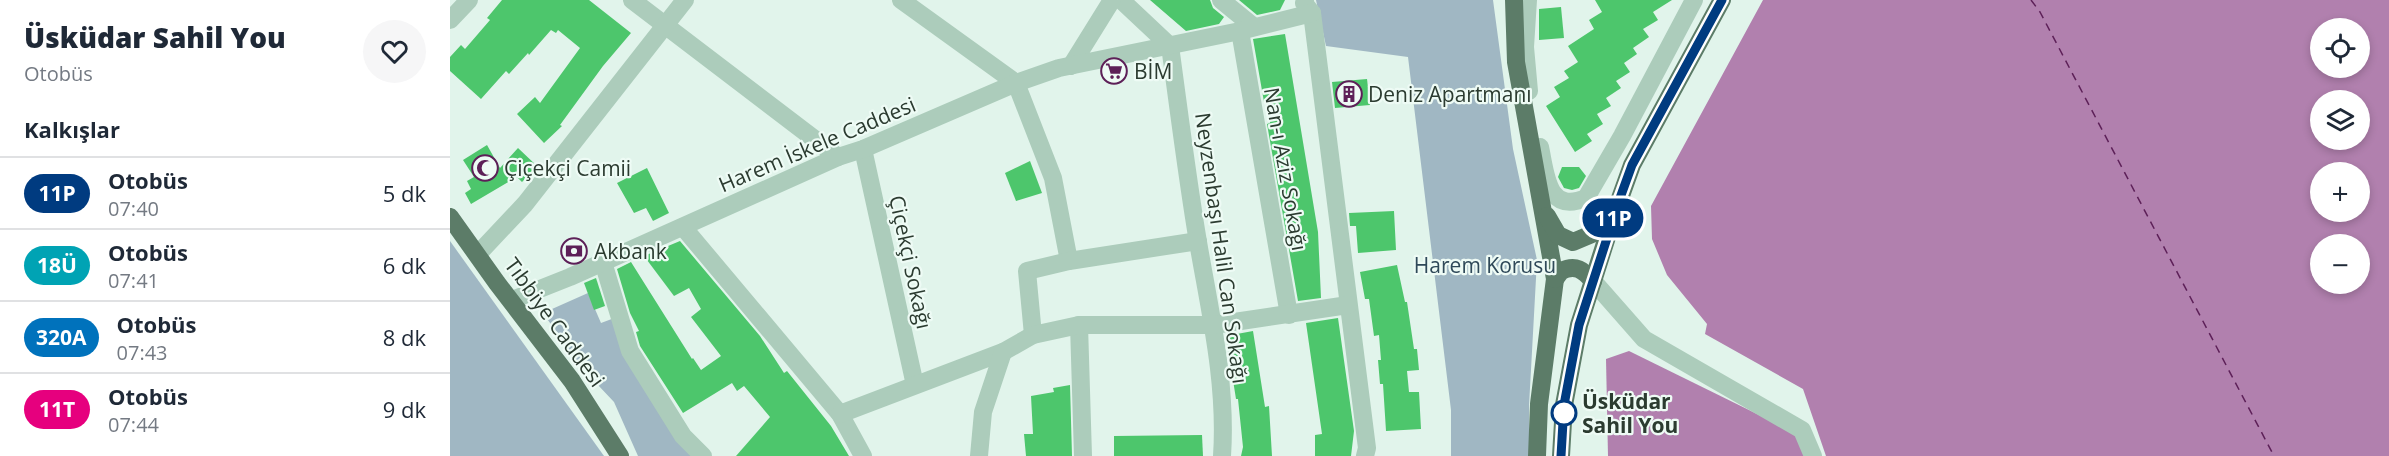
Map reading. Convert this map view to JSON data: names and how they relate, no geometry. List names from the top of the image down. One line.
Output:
{"streets":{"main road":["Tıbbiye Caddesi"],"street":["Harem İskele Caddesi","Nan-ı Aziz Sokağı","Neyzenbaşı Halil Can Sokağı","Çiçekçi Sokağı"]},"crossings":[["Harem İskele Caddesi","Nan-ı Aziz Sokağı"],["Harem İskele Caddesi","Neyzenbaşı Halil Can Sokağı"],["Harem İskele Caddesi","Çiçekçi Sokağı"],["Harem İskele Caddesi","Tıbbiye Caddesi"]],"parks":["Harem Korusu"],"places":{"supermarket":["BİM"],"building":["Deniz Apartmanı"],"mosque":["Çiçekçi Camii"],"bank":["Akbank"],"other":["Üsküdar Sahil You"]},"lines":["bus line 11P"],"page":{"heading":[["Üsküdar Sahil You","Otobüs"],"Kalkışlar"],"on_map":"11P","map_buttons":["+","−"],"list":[{"mark":"11P","name":"Otobüs","note":"07:40","value":"5 dk"},{"mark":"18Ü","name":"Otobüs","note":"07:41","value":"6 dk"},{"mark":"320A","name":"Otobüs","note":"07:43","value":"8 dk"},{"mark":"11T","name":"Otobüs","note":"07:44","value":"9 dk"}]}}
